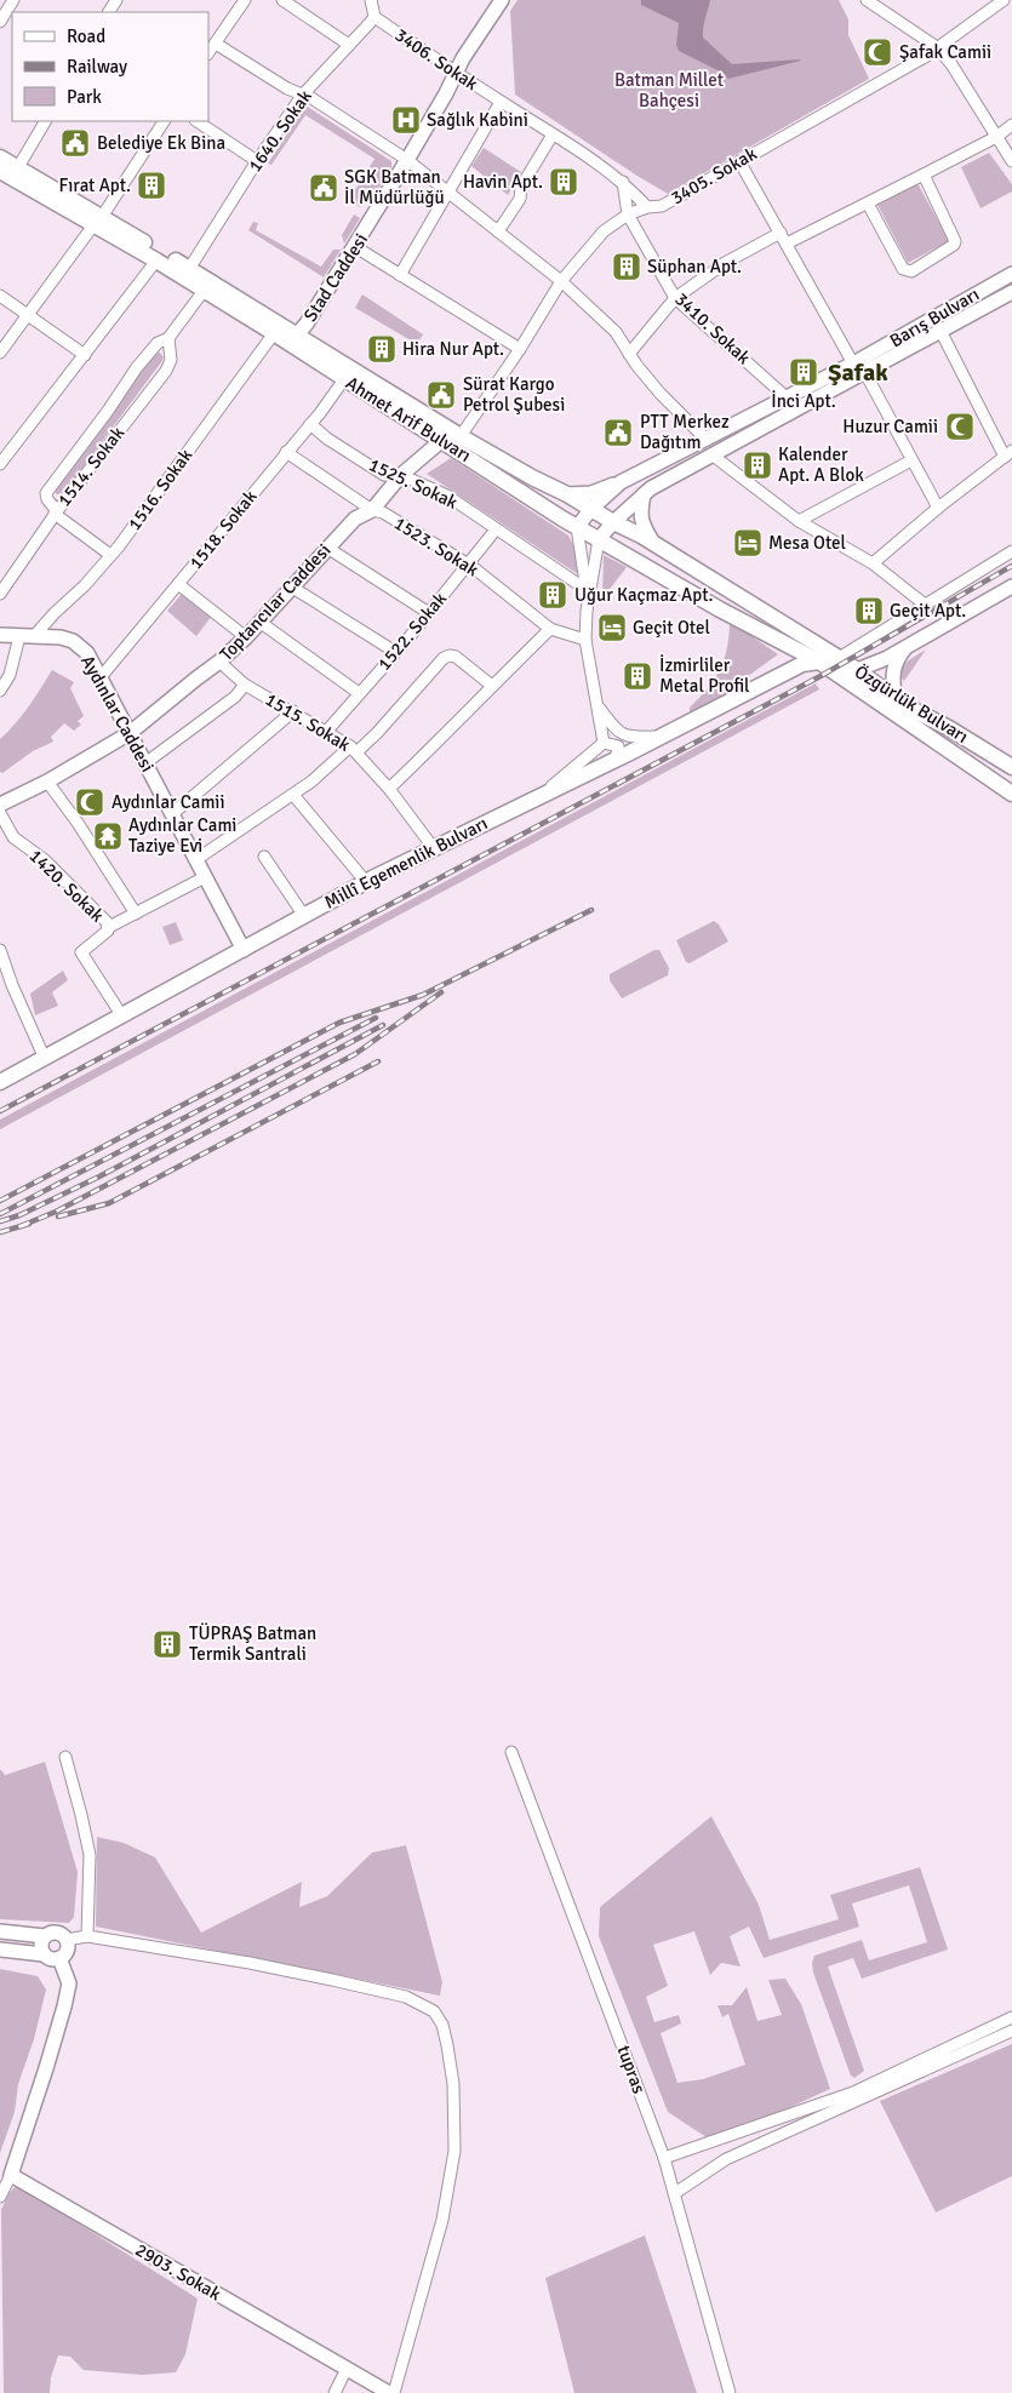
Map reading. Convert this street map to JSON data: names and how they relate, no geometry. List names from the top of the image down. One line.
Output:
{"streets":{"main road":["Ahmet Arif Bulvarı","Özgürlük Bulvarı","Millî Egemenlik Bulvarı"],"street":["3406. Sokak","1640. Sokak","3405. Sokak","Stad Caddesi","Barış Bulvarı","3410. Sokak","1514. Sokak","1525. Sokak","1516. Sokak","1518. Sokak","1523. Sokak","Toptancılar Caddesi","1522. Sokak","Aydınlar Caddesi","1515. Sokak","1420. Sokak","tupras","2903. Sokak"]},"crossings":[["3406. Sokak","1640. Sokak"],["3406. Sokak","3405. Sokak"],["3406. Sokak","Stad Caddesi"],["3406. Sokak","3410. Sokak"],["1640. Sokak","Ahmet Arif Bulvarı"],["3405. Sokak","3410. Sokak"],["3405. Sokak","Ahmet Arif Bulvarı"],["Stad Caddesi","Ahmet Arif Bulvarı"],["Barış Bulvarı","3410. Sokak"],["Barış Bulvarı","Ahmet Arif Bulvarı"],["Ahmet Arif Bulvarı","1516. Sokak"],["Ahmet Arif Bulvarı","1518. Sokak"],["Ahmet Arif Bulvarı","Toptancılar Caddesi"],["Ahmet Arif Bulvarı","Özgürlük Bulvarı"],["Ahmet Arif Bulvarı","Millî Egemenlik Bulvarı"],["1525. Sokak","1518. Sokak"],["1525. Sokak","Toptancılar Caddesi"],["1525. Sokak","1522. Sokak"],["1516. Sokak","Aydınlar Caddesi"],["1518. Sokak","1523. Sokak"],["1518. Sokak","Aydınlar Caddesi"],["1523. Sokak","Toptancılar Caddesi"],["1523. Sokak","1522. Sokak"],["Toptancılar Caddesi","Aydınlar Caddesi"],["Toptancılar Caddesi","1515. Sokak"],["1522. Sokak","1515. Sokak"],["Özgürlük Bulvarı","Millî Egemenlik Bulvarı"],["Aydınlar Caddesi","Millî Egemenlik Bulvarı"],["1515. Sokak","Millî Egemenlik Bulvarı"],["Millî Egemenlik Bulvarı","1420. Sokak"]],"districts":["Şafak"],"parks":["Batman Millet Bahçesi"],"places":{"mosque":["Şafak Camii","Huzur Camii","Aydınlar Camii"],"hospital":["Sağlık Kabini"],"public building":["Belediye Ek Bina","SGK Batman İl Müdürlüğü","Sürat Kargo Petrol Şubesi","PTT Merkez Dağıtım"],"building":["Havin Apt.","Fırat Apt.","Süphan Apt.","Hira Nur Apt.","İnci Apt.","Kalender Apt. A Blok","Uğur Kaçmaz Apt.","Geçit Apt.","İzmirliler Metal Profil","TÜPRAŞ Batman Termik Santrali"],"hotel":["Mesa Otel","Geçit Otel"],"temple":["Aydınlar Cami Taziye Evi"]},"legend":["Road","Railway","Park"]}
